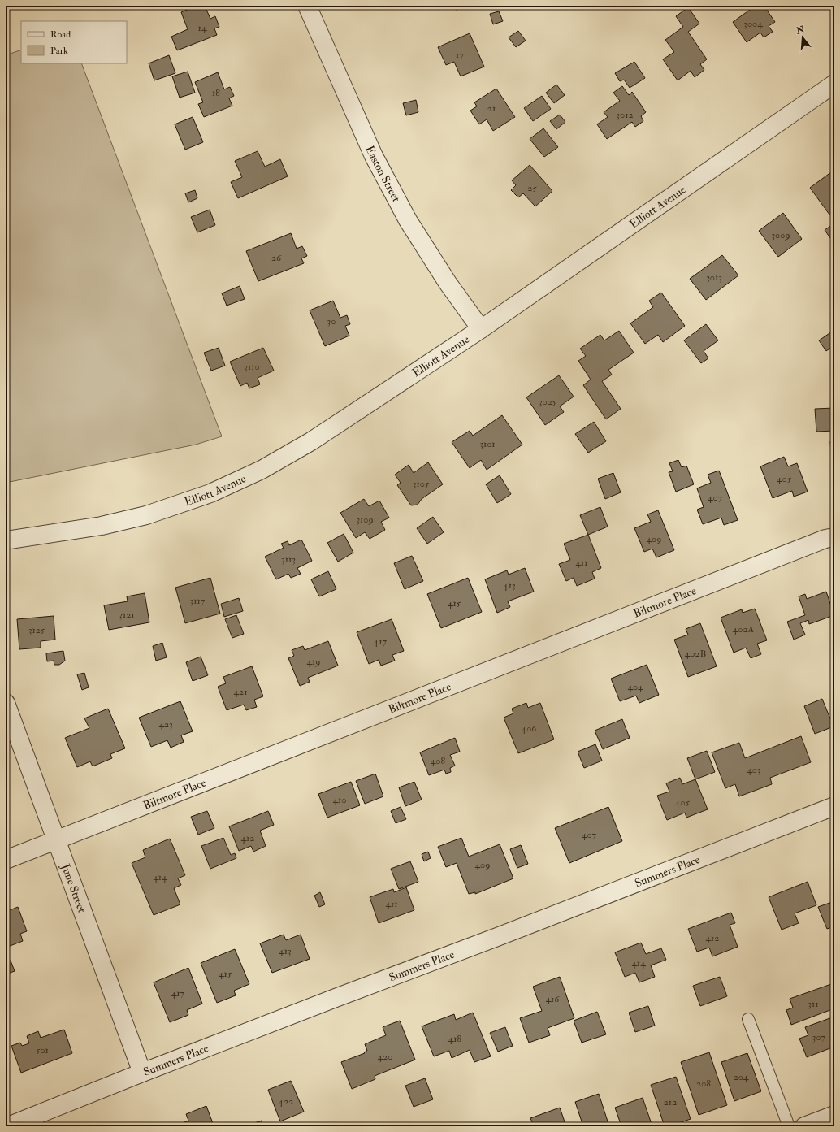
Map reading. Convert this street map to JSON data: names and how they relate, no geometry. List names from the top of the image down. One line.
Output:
{"streets":{"street":["Easton Street","Elliott Avenue","Biltmore Place","Summers Place","June Street"]},"crossings":[["Easton Street","Elliott Avenue"],["Biltmore Place","June Street"],["Summers Place","June Street"]],"house_numbers":["3004","14","17","18","21","3012","25","3009","26","3013","30","3110","3025","3101","405","3105","407","3109","409","3113","411","413","3117","415","3121","402A","3125","417","402B","419","404","421","423","406","408","403","410","405","407","412","409","414","411","412","413","414","415","417","416","311","307","418","501","420","204","208","422","212"],"legend":["Road","Park"],"north":"top"}
